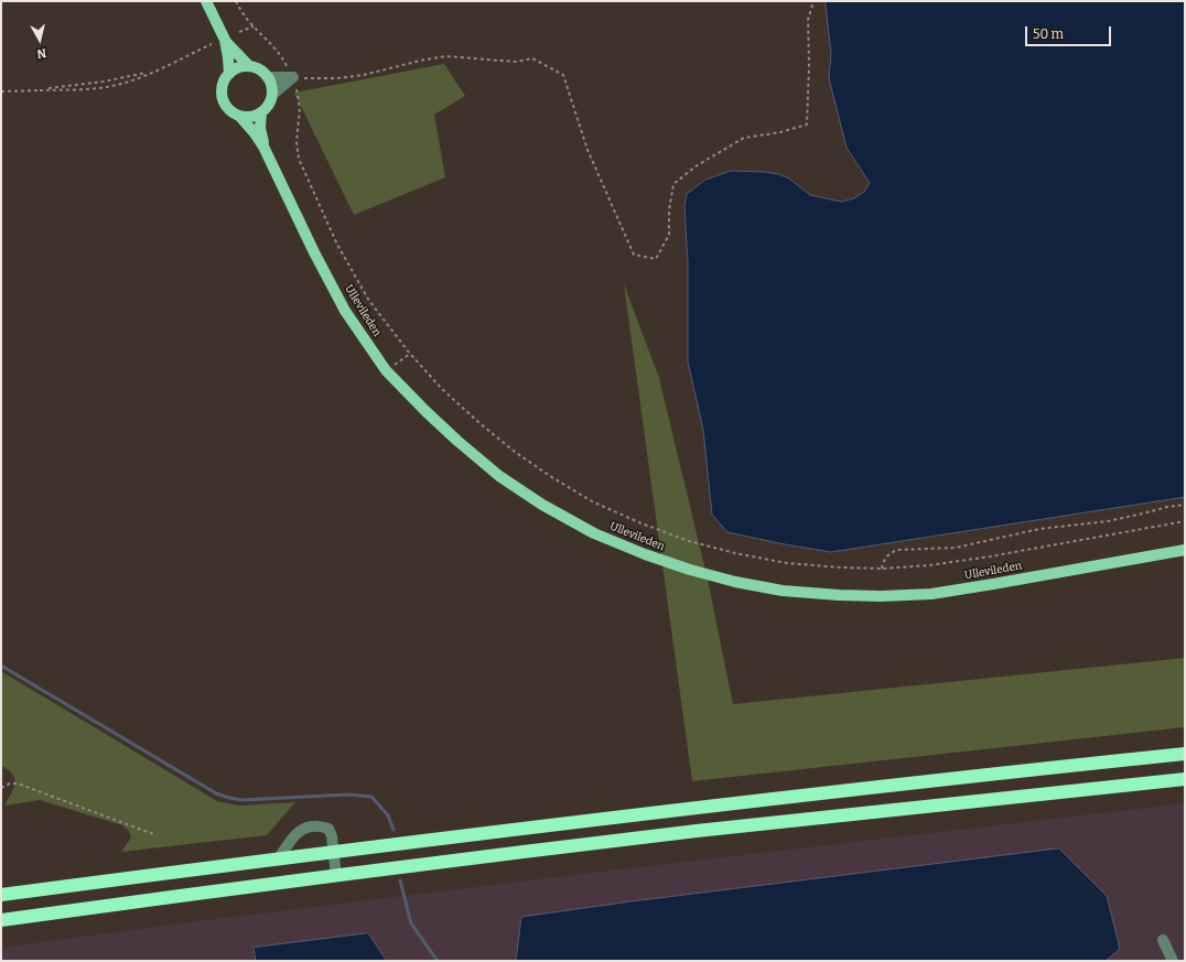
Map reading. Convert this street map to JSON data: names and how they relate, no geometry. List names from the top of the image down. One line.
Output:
{"streets":{"main road":["Ullevileden"]},"scale_bar":"50 m","north":"bottom"}
